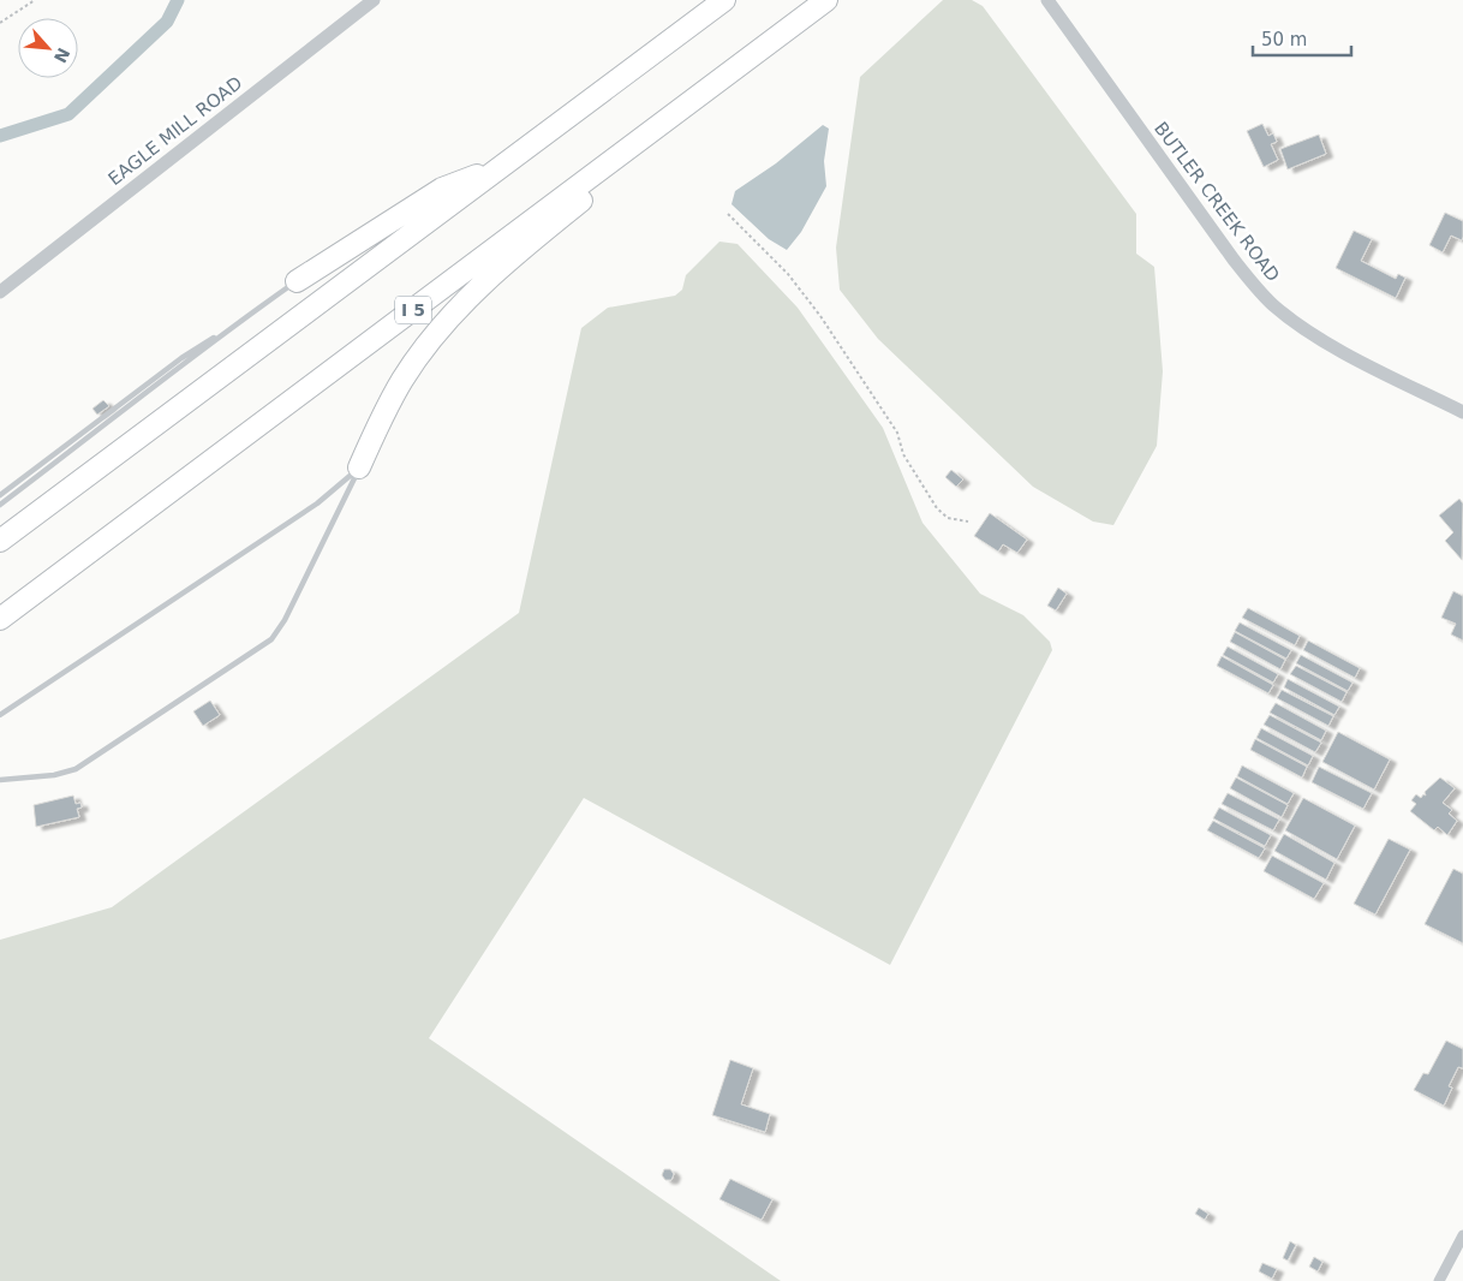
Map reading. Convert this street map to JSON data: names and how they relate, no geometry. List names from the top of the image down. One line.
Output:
{"streets":{"highway":["I 5"],"street":["EAGLE MILL ROAD","BUTLER CREEK ROAD"]},"scale_bar":"50 m","north":"bottom right"}
